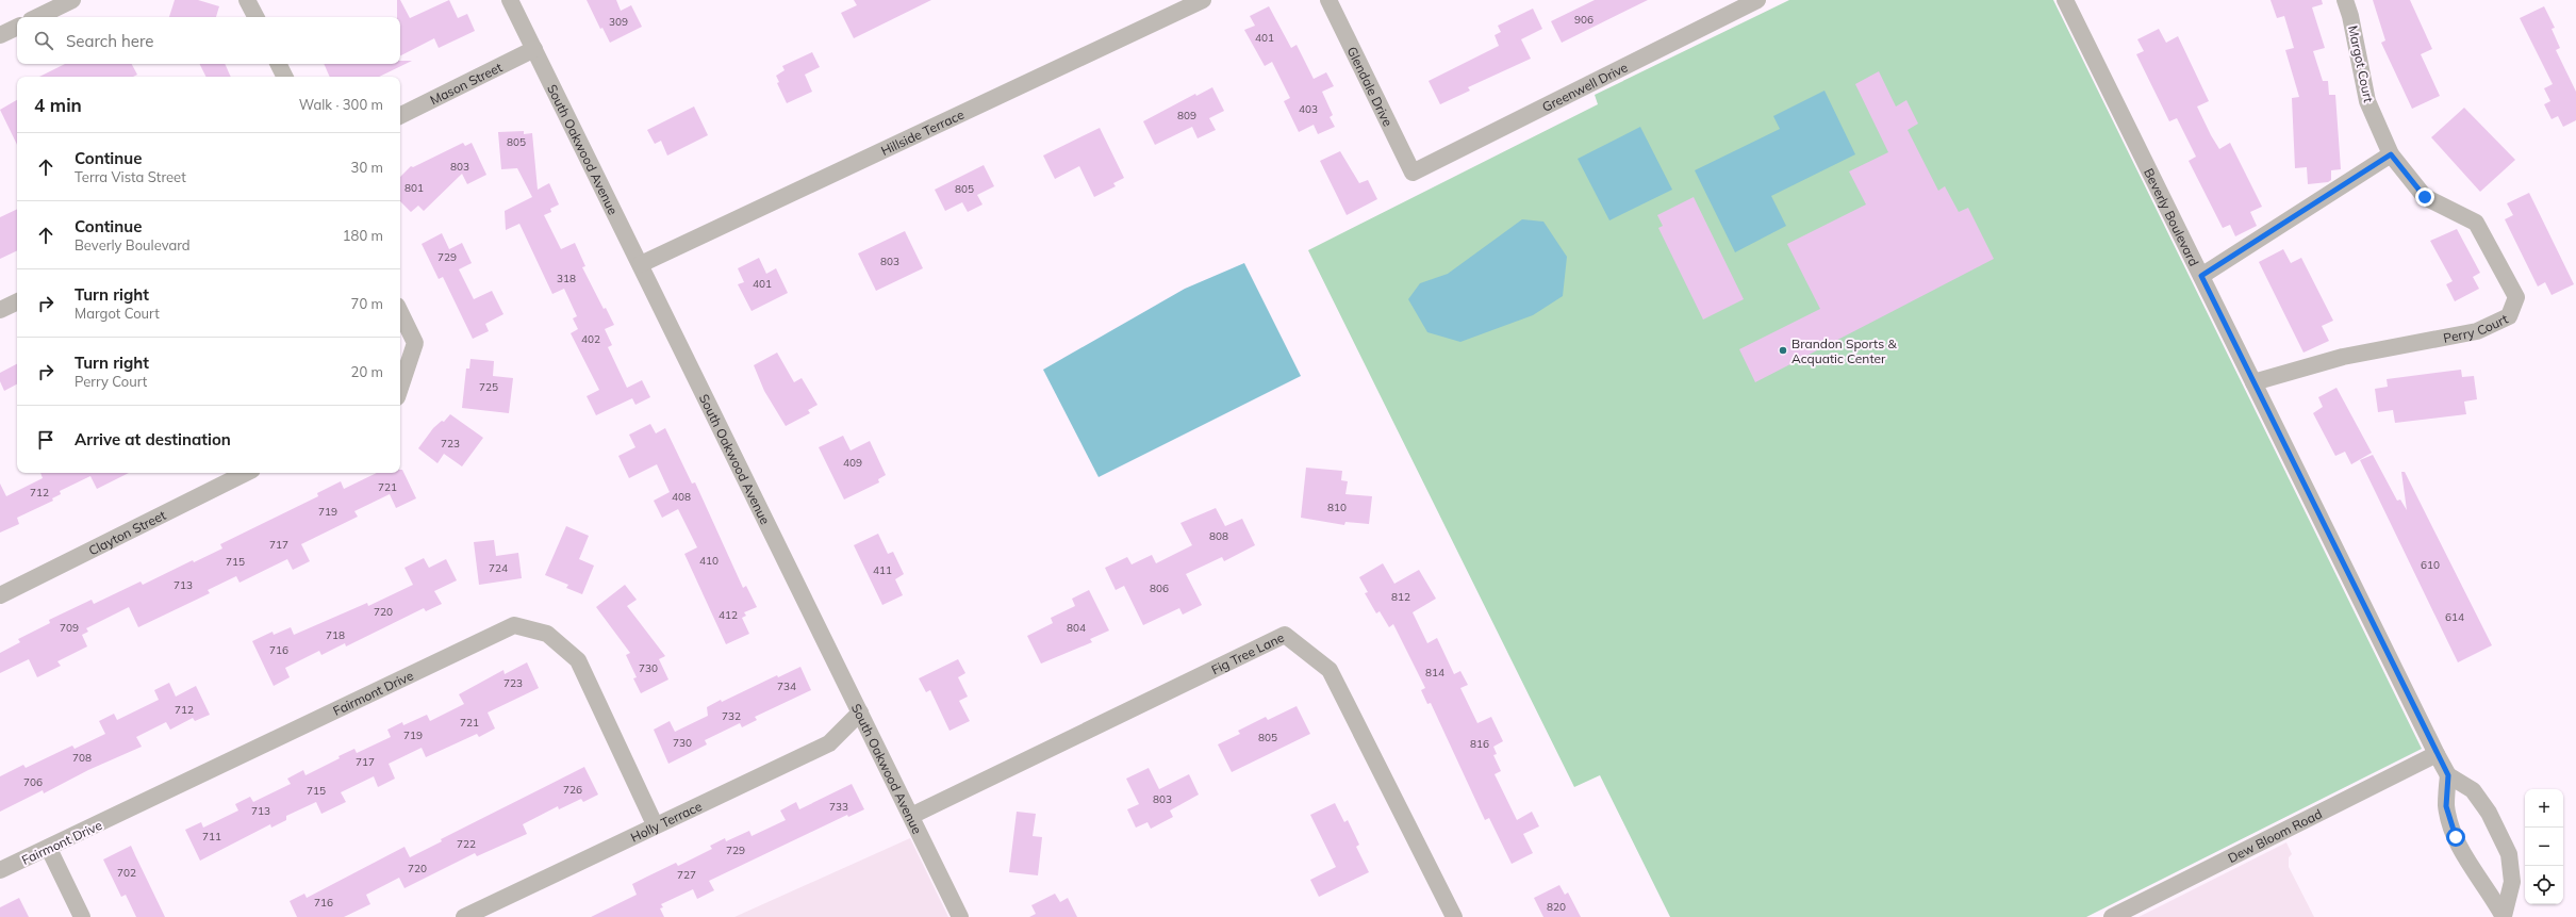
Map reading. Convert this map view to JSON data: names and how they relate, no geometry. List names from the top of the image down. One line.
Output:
{"streets":{"street":["Margot Court","Mason Street","Glendale Drive","Greenwell Drive","Hillside Terrace","South Oakwood Avenue","Beverly Boulevard","Perry Court","Clayton Street","Fig Tree Lane","Fairmont Drive","Holly Terrace","Dew Bloom Road"]},"crossings":[["Margot Court","Perry Court"],["Mason Street","South Oakwood Avenue"],["Glendale Drive","Greenwell Drive"],["Hillside Terrace","South Oakwood Avenue"],["South Oakwood Avenue","Fig Tree Lane"],["South Oakwood Avenue","Holly Terrace"],["Beverly Boulevard","Perry Court"],["Beverly Boulevard","Dew Bloom Road"],["Fairmont Drive","Holly Terrace"]],"places":["Brandon Sports & Acquatic Center"],"house_numbers":["906","309","401","403","809","805","803","801","805","729","803","318","401","402","725","723","409","721","712","408","810","719","808","717","410","715","610","724","411","713","806","812","720","412","614","709","804","718","716","730","814","723","734","712","732","721","719","805","730","816","708","717","706","726","715","803","733","713","711","722","729","720","702","727","716","820"],"page":{"search":"Search here","heading":["4 min","Walk · 300 m"],"list":[["Continue","Terra Vista Street","30 m"],["Continue","Beverly Boulevard","180 m"],["Turn right","Margot Court","70 m"],["Turn right","Perry Court","20 m"],"Arrive at destination"],"map_buttons":["+","−"]}}
